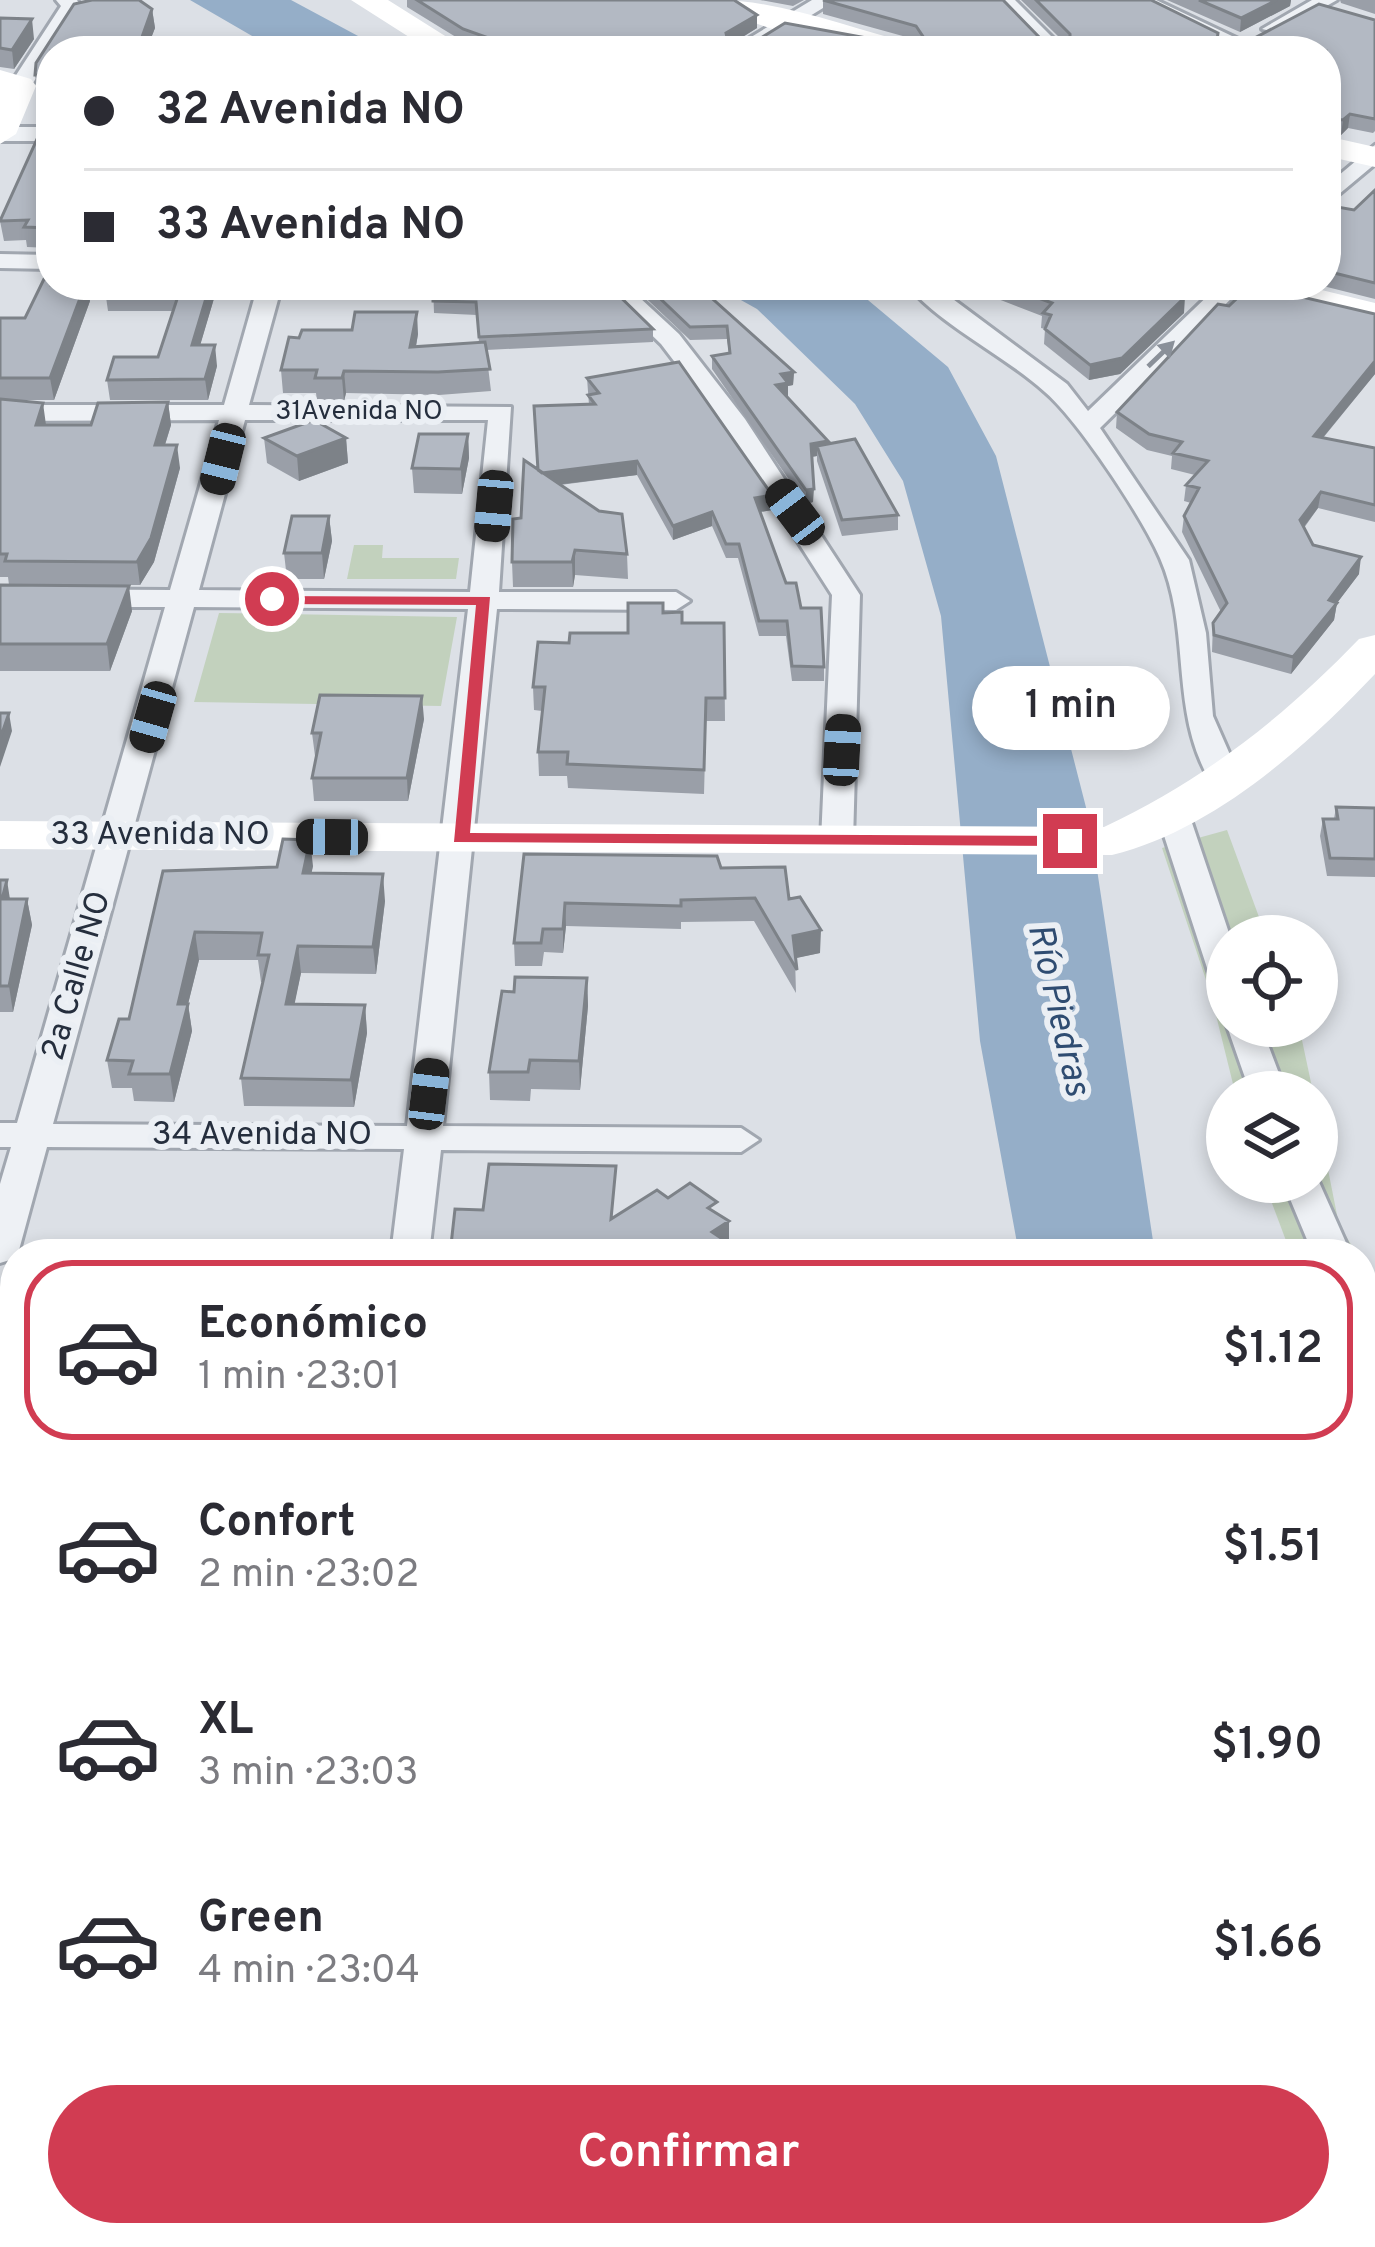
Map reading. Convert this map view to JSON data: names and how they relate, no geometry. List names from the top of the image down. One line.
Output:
{"streets":{"street":["31Avenida NO","33 Avenida NO","2a Calle NO","34 Avenida NO"]},"crossings":[["31Avenida NO","2a Calle NO"],["33 Avenida NO","2a Calle NO"],["2a Calle NO","34 Avenida NO"]],"water":["Río Piedras"],"page":{"banner":["32 Avenida NO","33 Avenida NO"],"bubble":"1 min","list":[{"name":"Económico","note":"1 min · 23:01","value":"$1.12"},{"name":"Confort","note":"2 min · 23:02","value":"$1.51"},{"name":"XL","note":"3 min · 23:03","value":"$1.90"},{"name":"Green","note":"4 min · 23:04","value":"$1.66"}],"buttons":"Confirmar"}}
